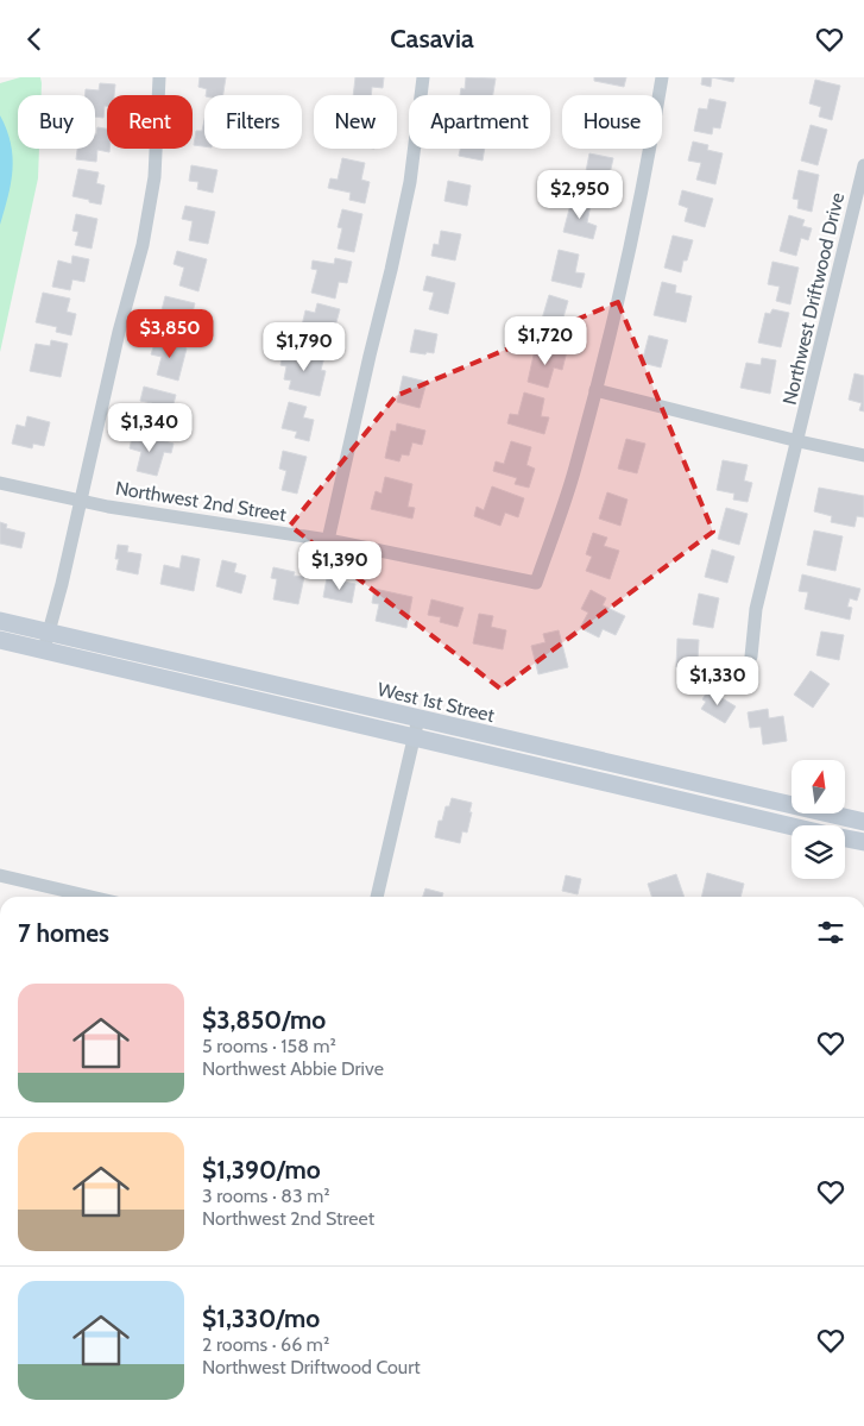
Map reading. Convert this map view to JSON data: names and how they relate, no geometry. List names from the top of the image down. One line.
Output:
{"streets":{"main road":["West 1st Street"],"street":["Northwest Driftwood Drive","Northwest 2nd Street"]},"north":"top","page":{"header":"Casavia","chip":["Buy","Rent","Filters","New","Apartment","House"],"price":["$2,950","$3,850","$1,720","$1,790","$1,340","$1,390","$1,330"],"heading":"7 homes","list":[{"name":"$3,850/mo","note":"5 rooms · 158 m² · Northwest Abbie Drive"},{"name":"$1,390/mo","note":"3 rooms · 83 m² · Northwest 2nd Street"},{"name":"$1,330/mo","note":"2 rooms · 66 m² · Northwest Driftwood Court"}]}}
